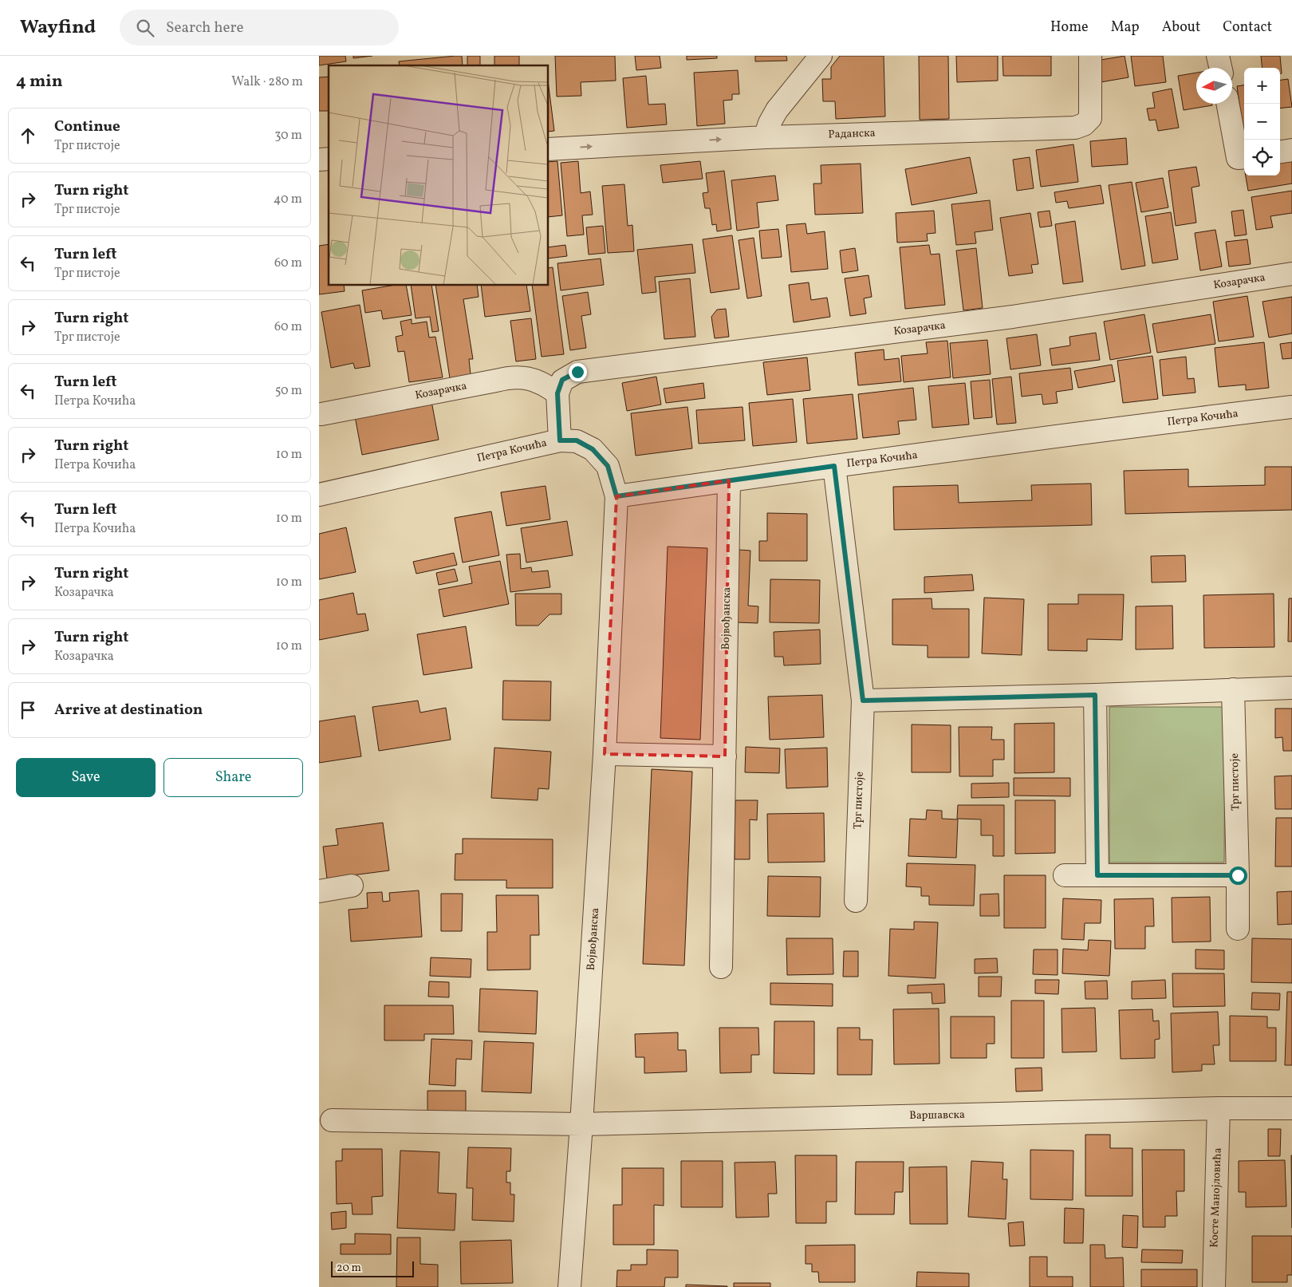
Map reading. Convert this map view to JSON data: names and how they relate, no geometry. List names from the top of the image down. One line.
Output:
{"streets":{"street":["Раданска","Козарачка","Петра Кочића","Војвођанска","Трг пистоје","Варшавска","Косте Манојловића"]},"crossings":[["Петра Кочића","Војвођанска"],["Петра Кочића","Трг пистоје"],["Војвођанска","Варшавска"],["Варшавска","Косте Манојловића"]],"one_way":["Раданска"],"scale_bar":"20 m","north":"left","page":{"header":"Wayfind","search":"Search here","nav":["Home","Map","About","Contact"],"heading":["4 min","Walk · 280 m"],"map_buttons":["+","−"],"list":[["Continue","Трг пистоје","30 m"],["Turn right","Трг пистоје","40 m"],["Turn left","Трг пистоје","60 m"],["Turn right","Трг пистоје","60 m"],["Turn left","Петра Кочића","50 m"],["Turn right","Петра Кочића","10 m"],["Turn left","Петра Кочића","10 m"],["Turn right","Козарачка","10 m"],["Turn right","Козарачка","10 m"],"Arrive at destination"],"buttons":["Save","Share"],"scale":"20 m"}}
